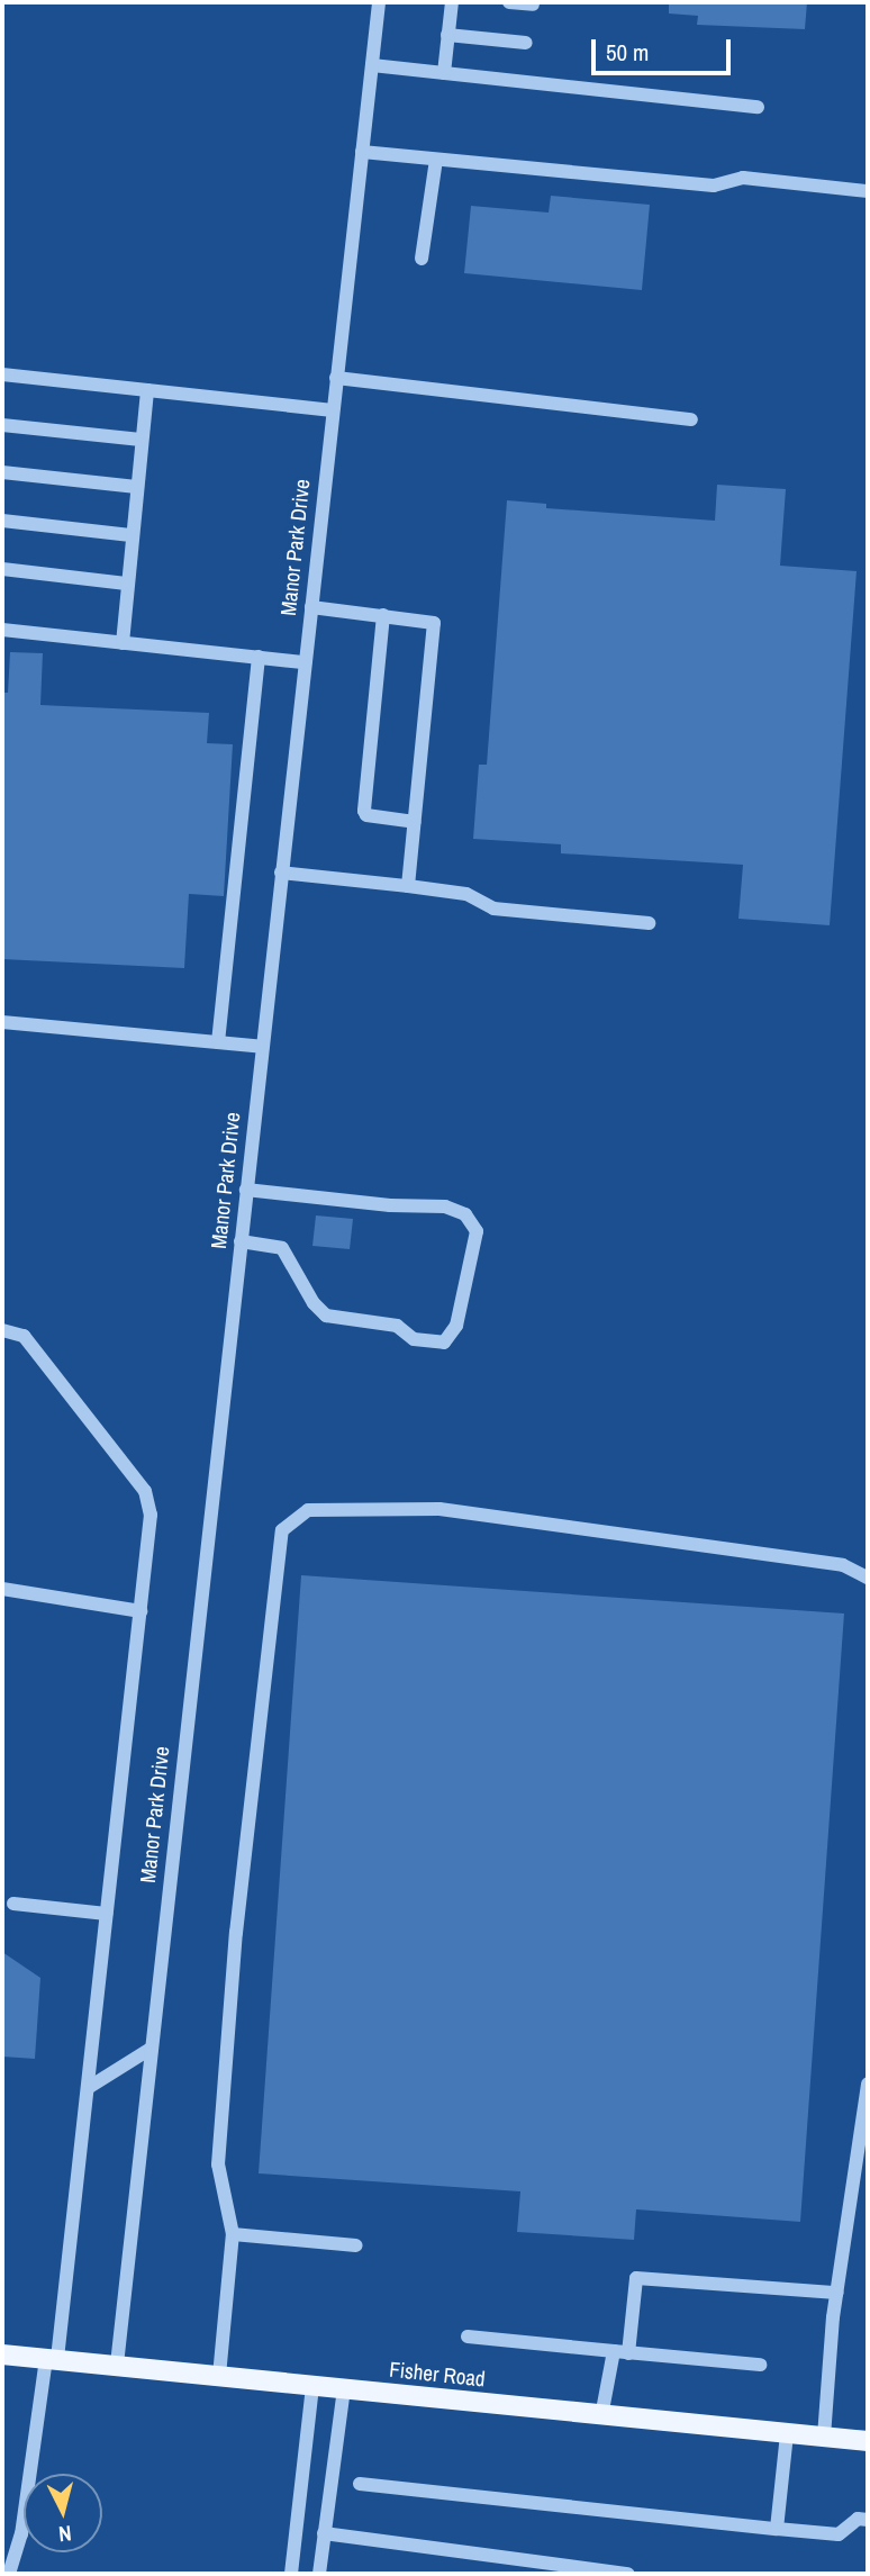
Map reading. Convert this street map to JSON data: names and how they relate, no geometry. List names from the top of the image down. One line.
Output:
{"streets":{"main road":["Fisher Road"],"street":["Manor Park Drive"]},"crossings":[["Manor Park Drive","Fisher Road"]],"scale_bar":"50 m","north":"bottom"}
